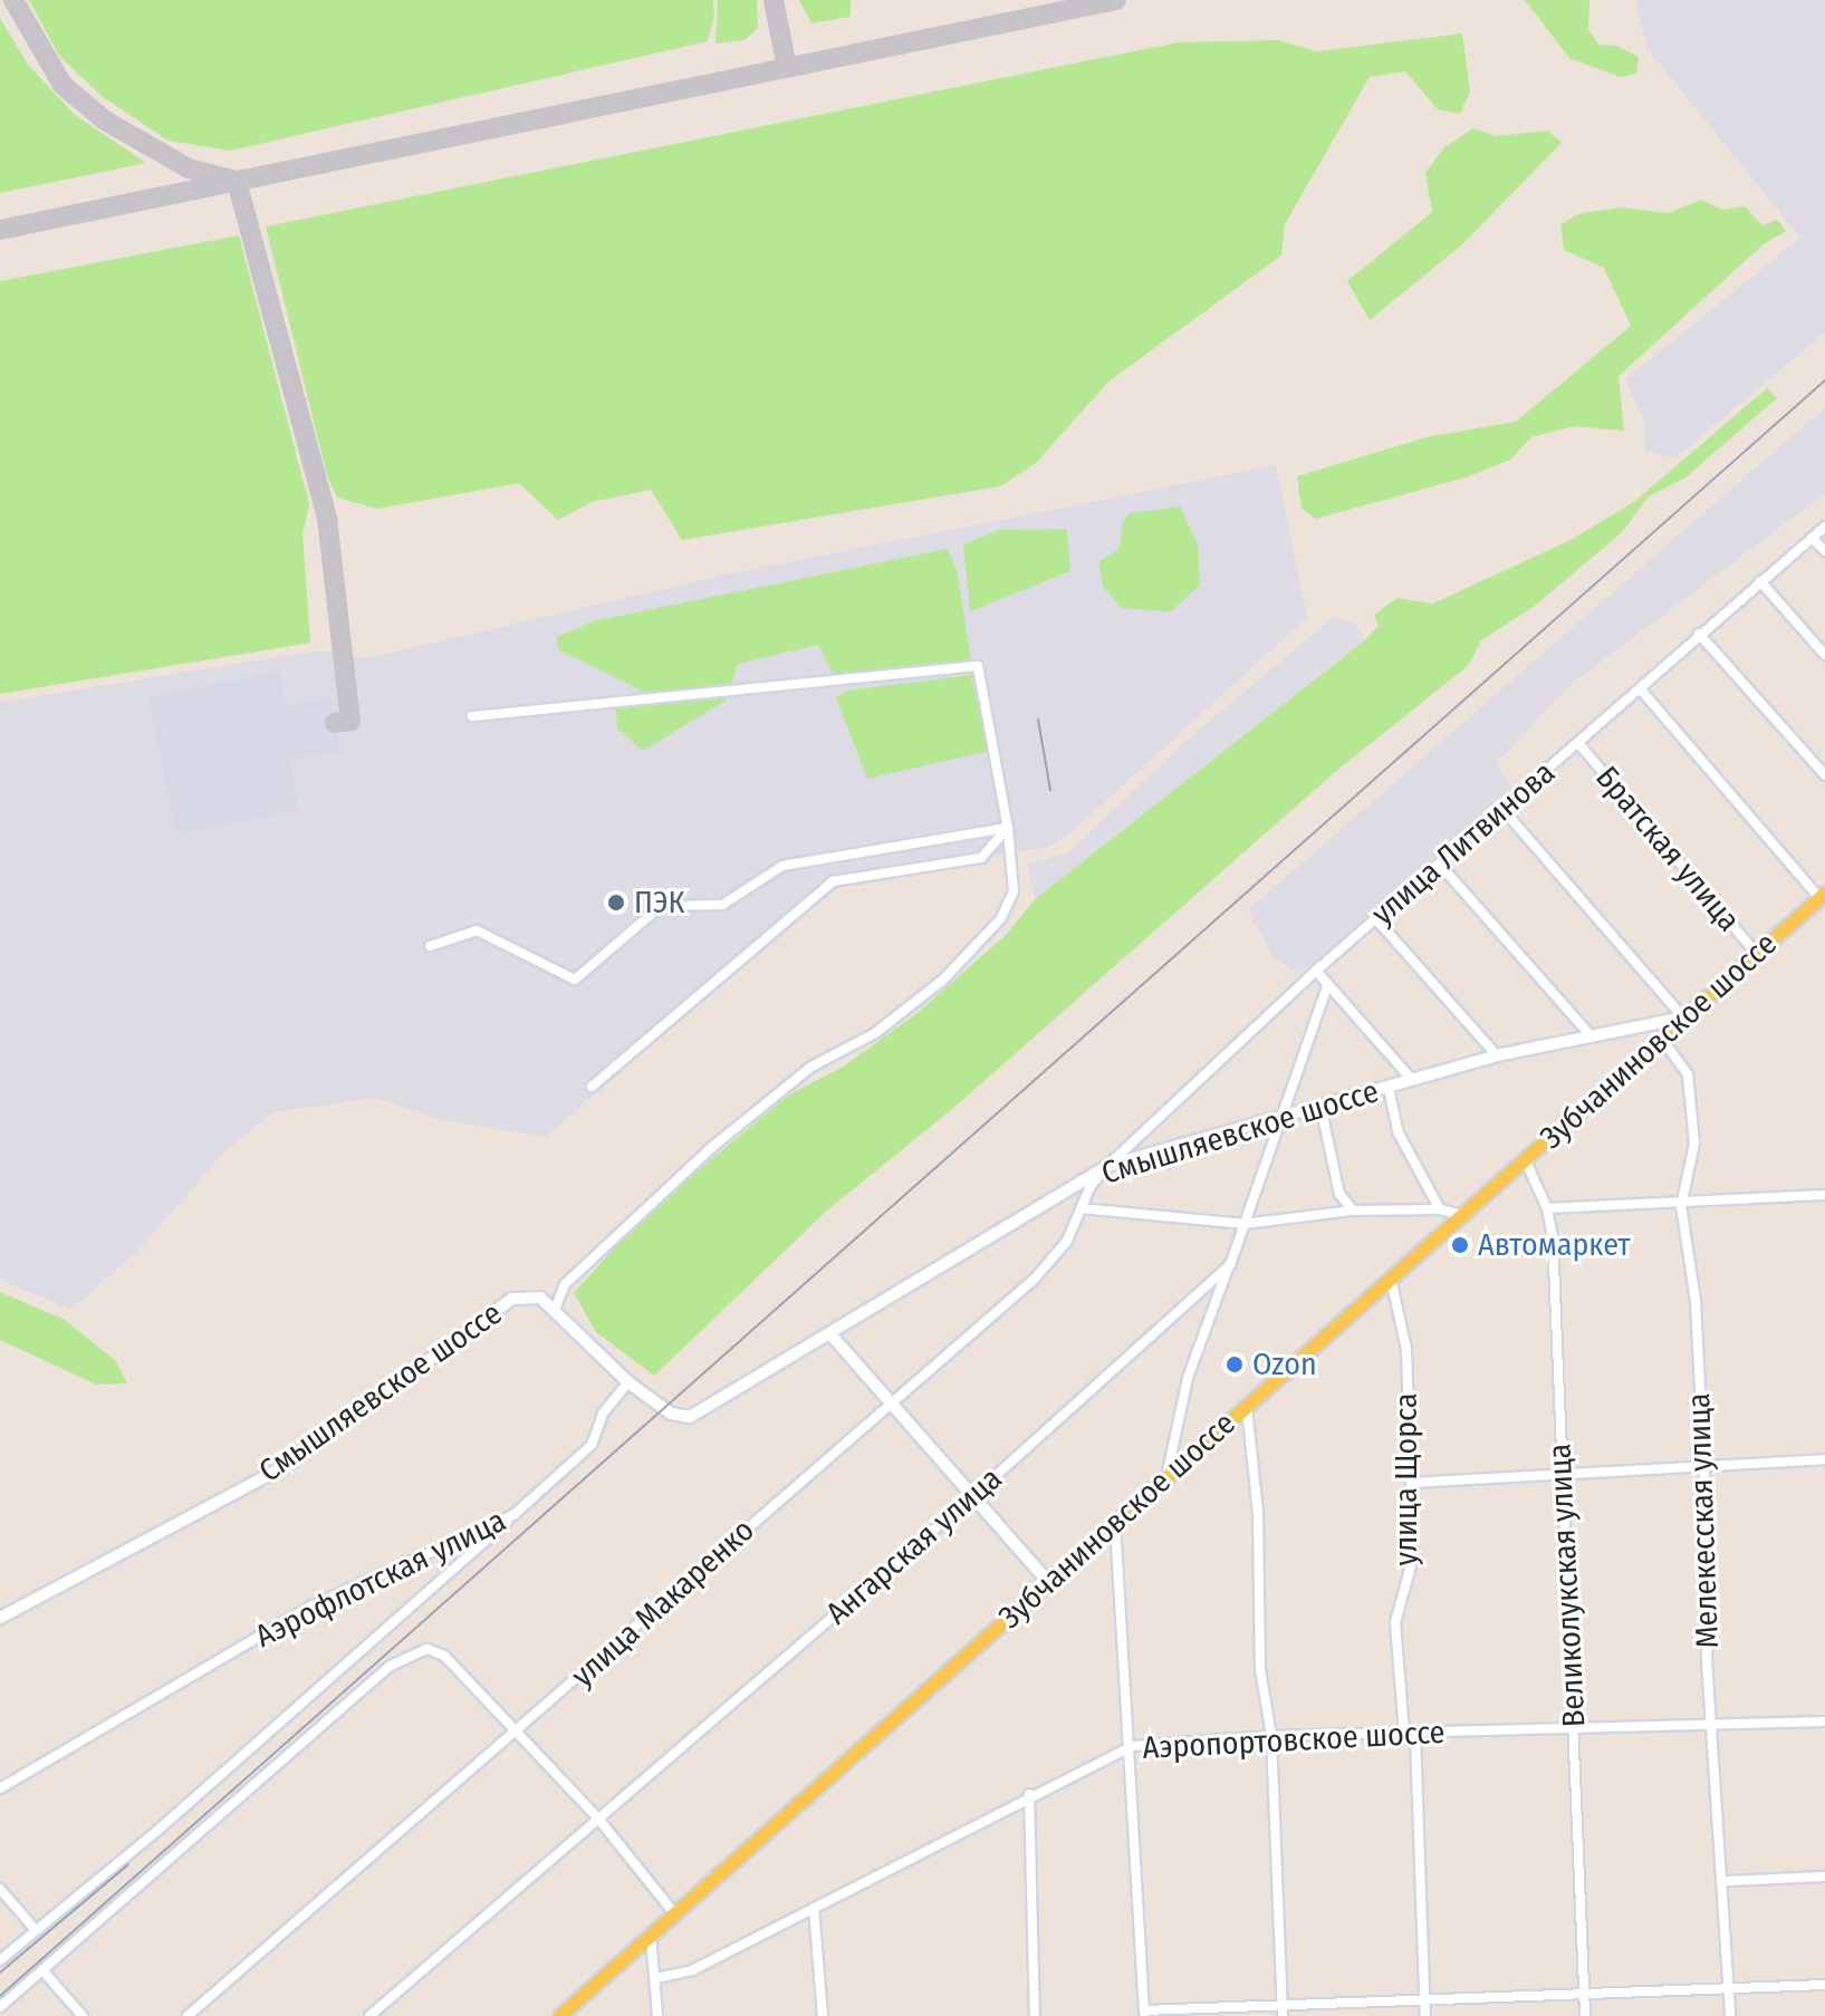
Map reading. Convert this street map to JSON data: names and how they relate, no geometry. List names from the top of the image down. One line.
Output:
{"streets":{"main road":["Зубчаниновское шоссе"],"street":["улица Литвинова","Братская улица","Смышляевское шоссе","улица Щорса","Мелекесская улица","Ангарская улица","Аэрофлотская улица","Великолукская улица","улица Макаренко","Аэропортовское шоссе"]},"crossings":[["улица Литвинова","Братская улица"],["улица Литвинова","Смышляевское шоссе"],["улица Литвинова","улица Макаренко"],["Братская улица","Зубчаниновское шоссе"],["Зубчаниновское шоссе","Смышляевское шоссе"],["Зубчаниновское шоссе","улица Щорса"],["Зубчаниновское шоссе","Мелекесская улица"],["Зубчаниновское шоссе","Великолукская улица"],["Смышляевское шоссе","Ангарская улица"],["Смышляевское шоссе","Аэрофлотская улица"],["Смышляевское шоссе","улица Макаренко"],["улица Щорса","Аэропортовское шоссе"],["Мелекесская улица","Аэропортовское шоссе"],["Великолукская улица","Аэропортовское шоссе"]],"places":["ПЭК","Автомаркет","Ozon"]}
